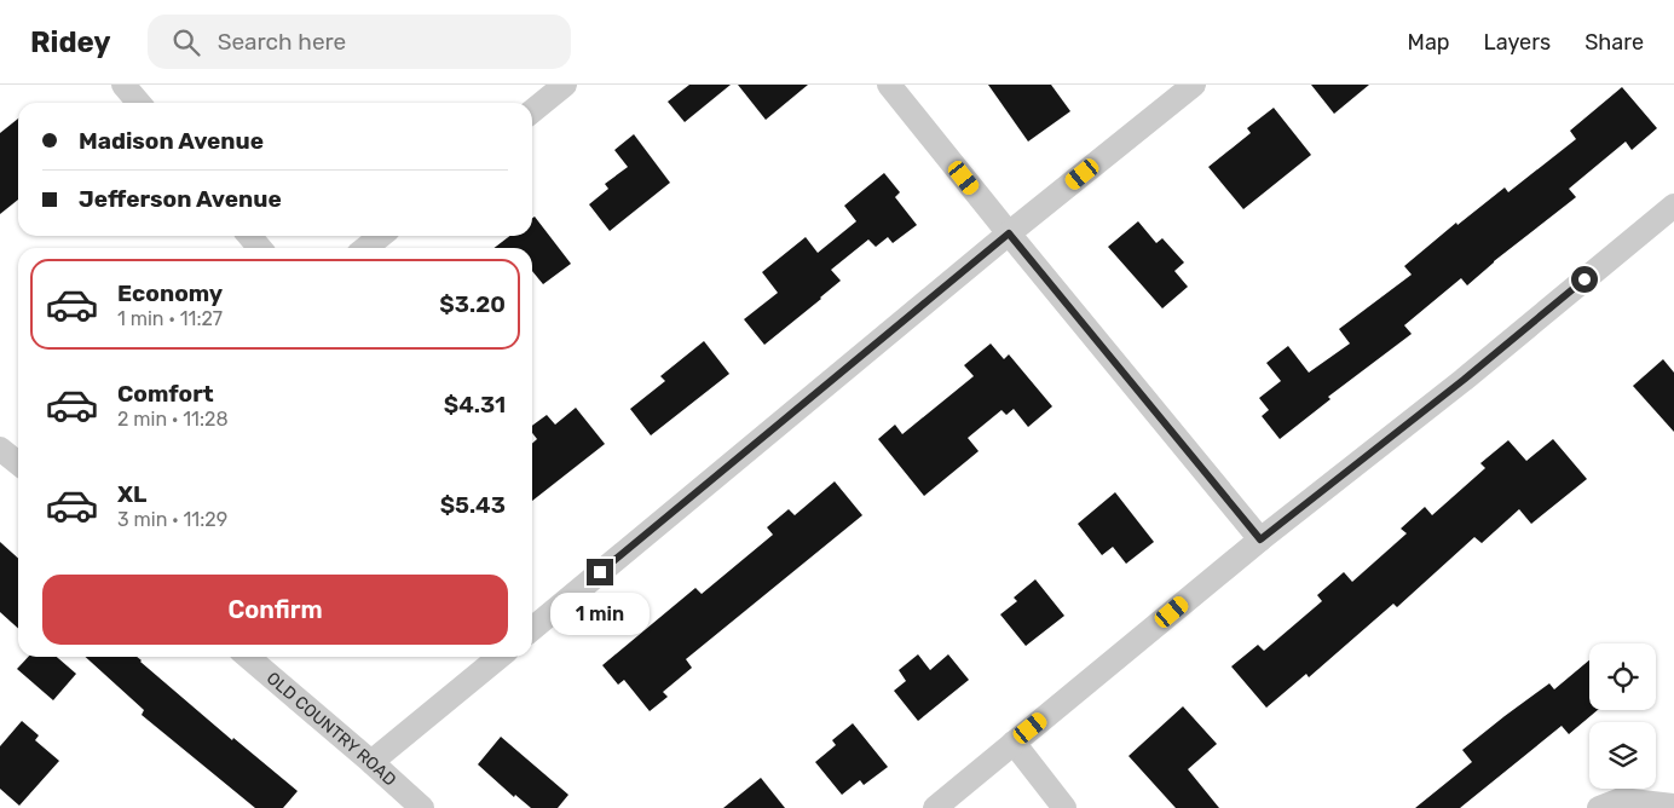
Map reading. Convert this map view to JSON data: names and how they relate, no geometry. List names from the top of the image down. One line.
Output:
{"streets":{"street":["OLD COUNTRY ROAD"]},"page":{"header":"Ridey","search":"Search here","nav":["Map","Layers","Share"],"banner":["Madison Avenue","Jefferson Avenue"],"list":[{"name":"Economy","note":"1 min · 11:27","value":"$3.20"},{"name":"Comfort","note":"2 min · 11:28","value":"$4.31"},{"name":"XL","note":"3 min · 11:29","value":"$5.43"}],"buttons":"Confirm","bubble":"1 min"}}
